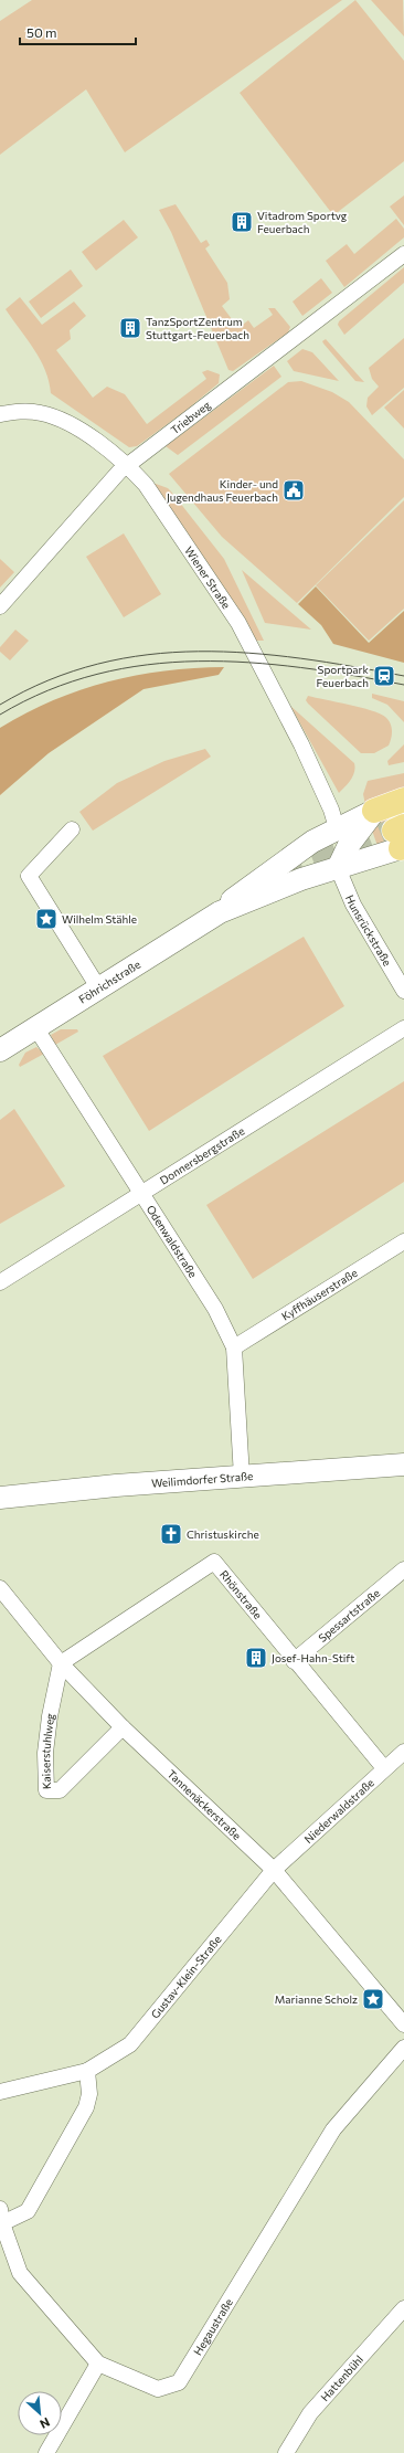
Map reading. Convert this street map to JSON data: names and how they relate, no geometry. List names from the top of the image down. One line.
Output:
{"streets":{"main road":["Föhrichstraße","Weilimdorfer Straße"],"street":["Triebweg","Wiener Straße","Hunsrückstraße","Donnersbergstraße","Odenwaldstraße","Kyffhäuserstraße","Rhönstraße","Spessartstraße","Kaiserstuhlweg","Tannenäckerstraße","Niederwaldstraße","Gustav-Klein-Straße","Hegaustraße","Hattenbühl"]},"crossings":[["Triebweg","Wiener Straße"],["Wiener Straße","Föhrichstraße"],["Hunsrückstraße","Föhrichstraße"],["Föhrichstraße","Odenwaldstraße"],["Donnersbergstraße","Odenwaldstraße"],["Odenwaldstraße","Kyffhäuserstraße"],["Odenwaldstraße","Weilimdorfer Straße"],["Rhönstraße","Spessartstraße"],["Rhönstraße","Kaiserstuhlweg"],["Rhönstraße","Tannenäckerstraße"],["Rhönstraße","Niederwaldstraße"],["Kaiserstuhlweg","Tannenäckerstraße"],["Tannenäckerstraße","Niederwaldstraße"],["Tannenäckerstraße","Gustav-Klein-Straße"],["Niederwaldstraße","Gustav-Klein-Straße"]],"places":{"building":["Vitadrom Sportvg Feuerbach","TanzSportZentrum Stuttgart-Feuerbach","Josef-Hahn-Stift"],"public building":["Kinder- und Jugendhaus Feuerbach"],"station":["Sportpark Feuerbach"],"place":["Wilhelm Stähle","Marianne Scholz"],"church":["Christuskirche"]},"scale_bar":"50 m","north":"bottom right"}
